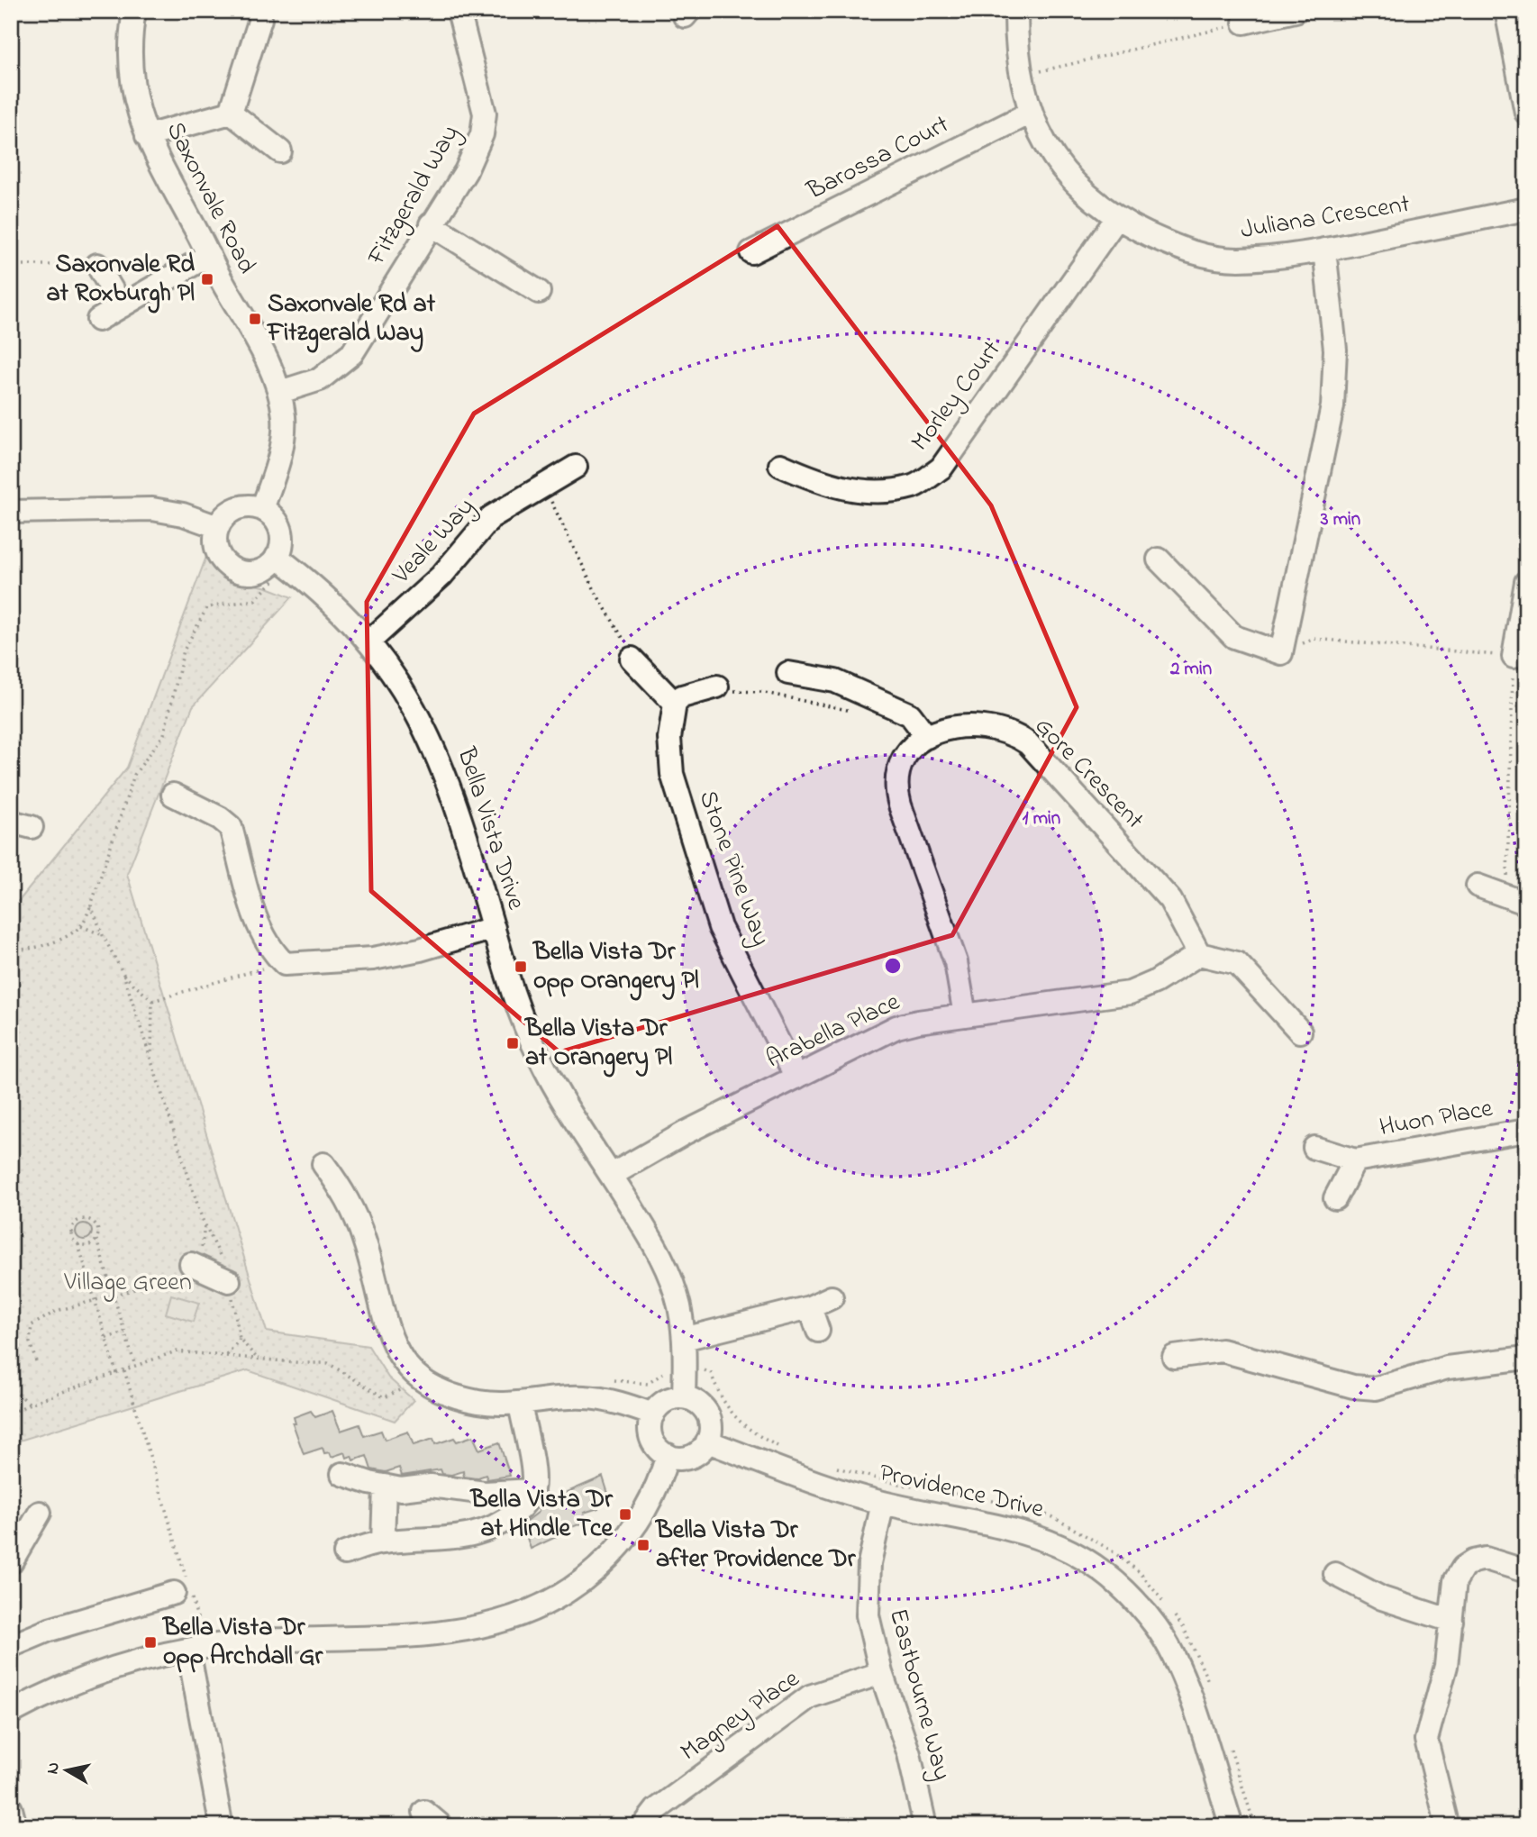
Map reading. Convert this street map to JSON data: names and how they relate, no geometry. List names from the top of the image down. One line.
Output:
{"streets":{"street":["Barossa Court","Fitzgerald Way","Saxonvale Road","Juliana Crescent","Morley Court","Veale Way","Gore Crescent","Bella Vista Drive","Stone Pine Way","Arabella Place","Huon Place","Providence Drive","Eastbourne Way","Magney Place"]},"crossings":[["Barossa Court","Juliana Crescent"],["Fitzgerald Way","Saxonvale Road"],["Saxonvale Road","Bella Vista Drive"],["Juliana Crescent","Morley Court"],["Veale Way","Bella Vista Drive"],["Gore Crescent","Arabella Place"],["Bella Vista Drive","Arabella Place"],["Bella Vista Drive","Providence Drive"],["Stone Pine Way","Arabella Place"],["Providence Drive","Eastbourne Way"],["Eastbourne Way","Magney Place"]],"parks":["Village Green"],"places":{"transit":["Saxonvale Rd at Roxburgh Pl","Saxonvale Rd at Fitzgerald Way","Bella Vista Dr opp Orangery Pl","Bella Vista Dr at Orangery Pl","Bella Vista Dr at Hindle Tce","Bella Vista Dr after Providence Dr","Bella Vista Dr opp Archdall Gr"]},"north":"left","rings":["3 min","2 min","1 min"]}
